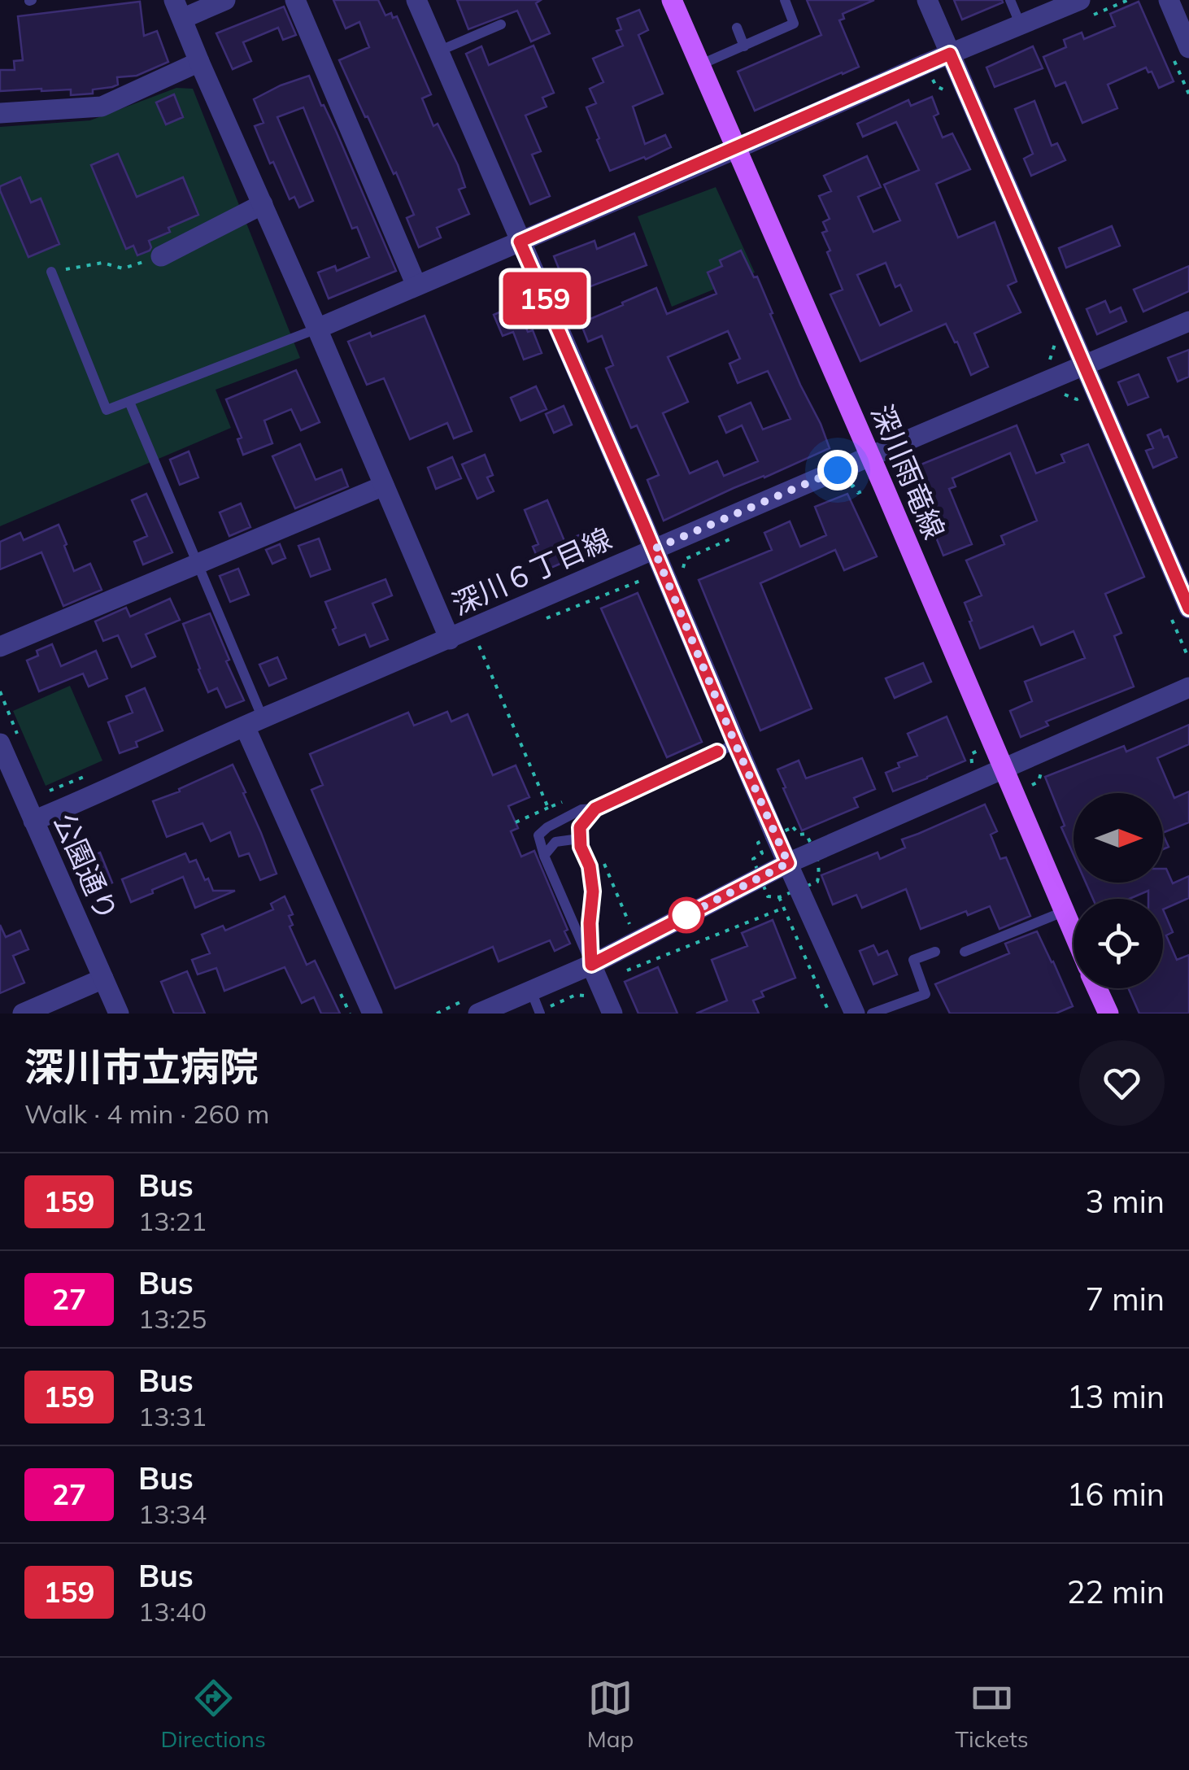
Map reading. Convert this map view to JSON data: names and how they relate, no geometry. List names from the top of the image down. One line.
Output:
{"streets":{"main road":["深川雨竜線"],"street":["深川６丁目線","公園通り"]},"crossings":[["深川雨竜線","深川６丁目線"],["深川６丁目線","公園通り"]],"lines":["bus line 159"],"north":"right","page":{"on_map":"159","heading":["深川市立病院","Walk · 4 min · 260 m"],"list":[{"mark":"159","name":"Bus","note":"13:21","value":"3 min"},{"mark":"27","name":"Bus","note":"13:25","value":"7 min"},{"mark":"159","name":"Bus","note":"13:31","value":"13 min"},{"mark":"27","name":"Bus","note":"13:34","value":"16 min"},{"mark":"159","name":"Bus","note":"13:40","value":"22 min"}],"tabs":["Directions","Map","Tickets"]}}
